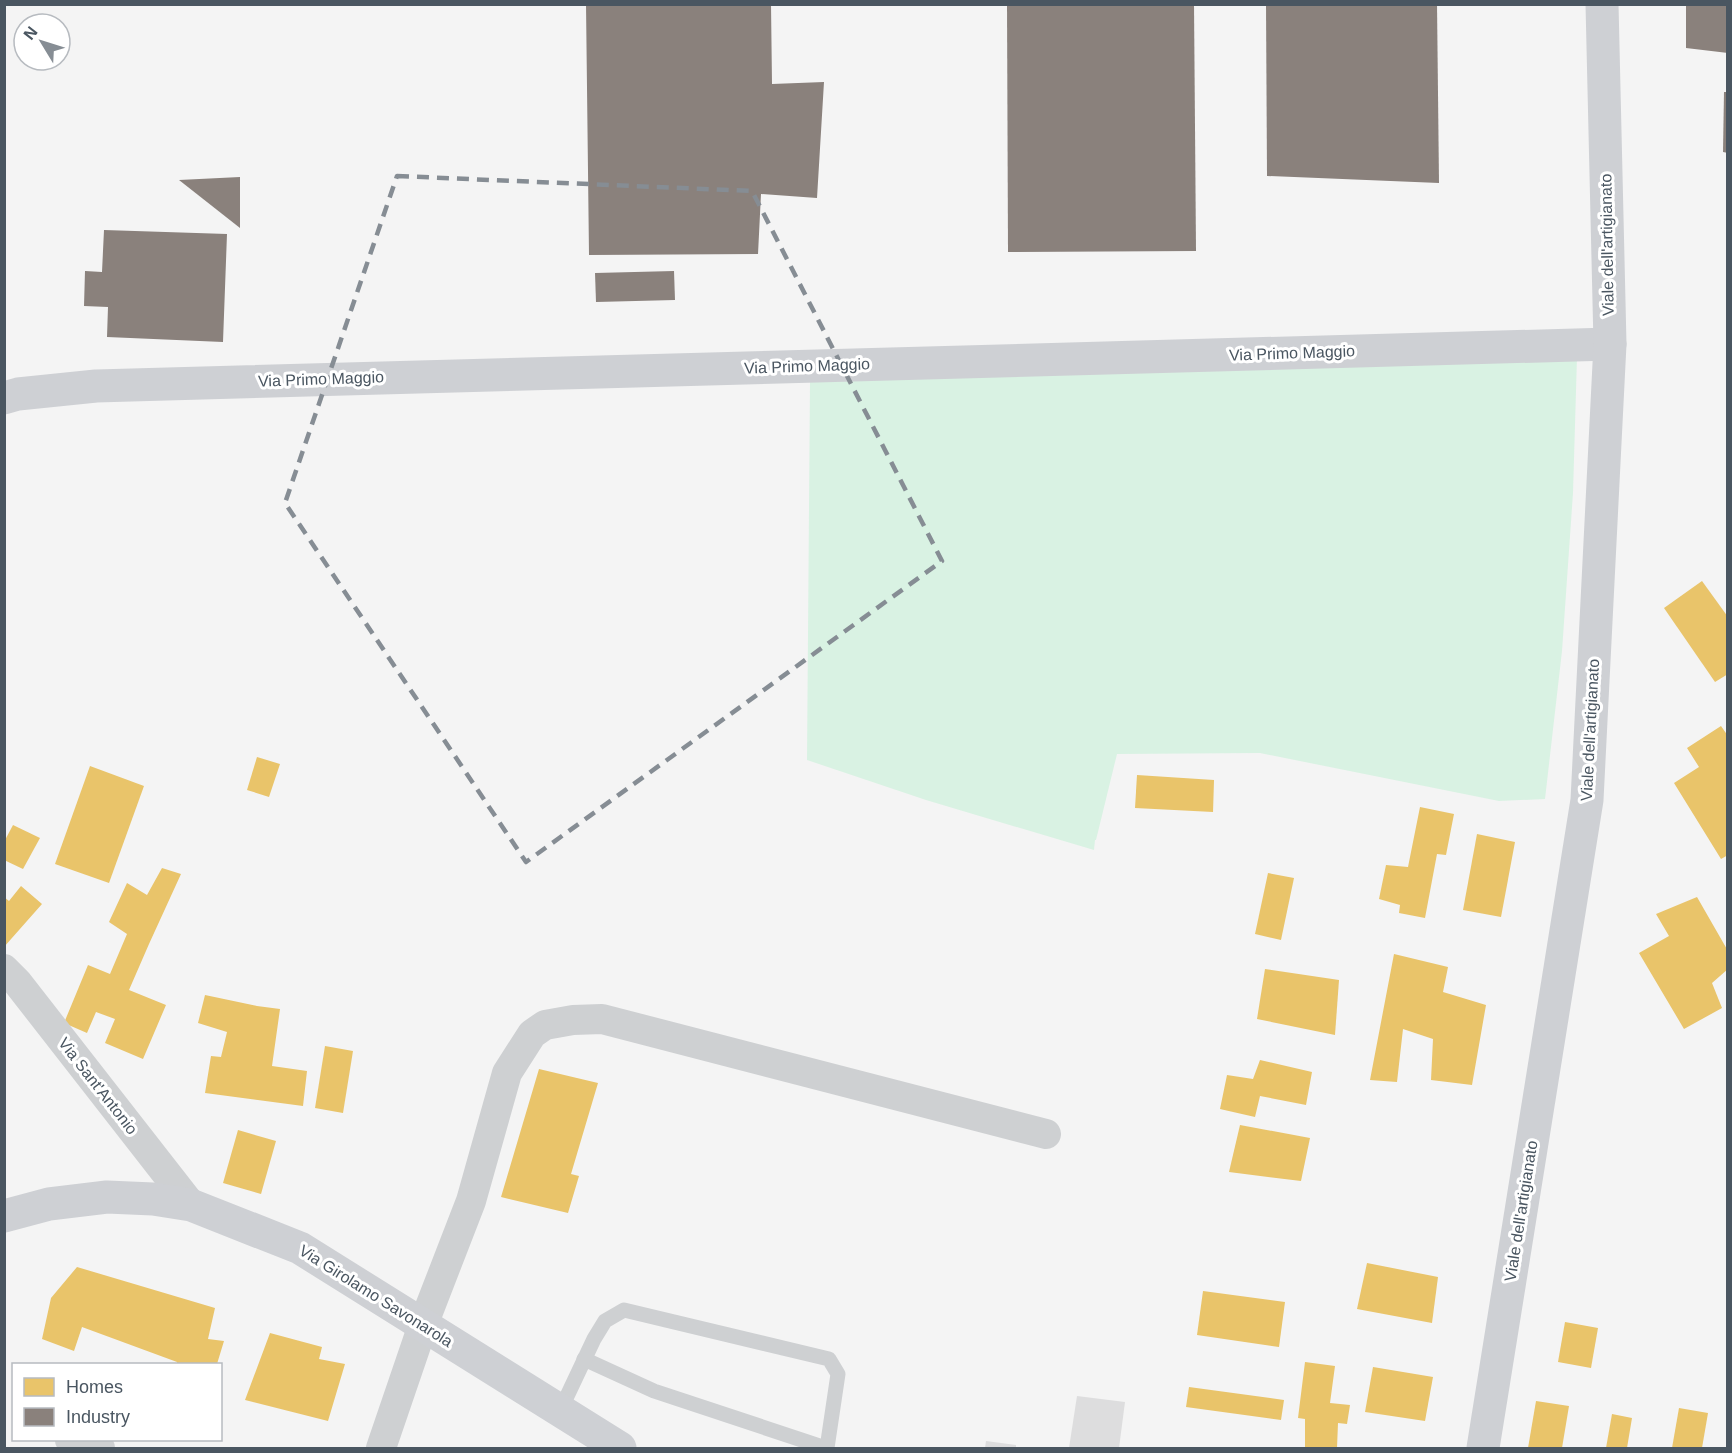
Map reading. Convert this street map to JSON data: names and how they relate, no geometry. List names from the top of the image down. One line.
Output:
{"streets":{"street":["Viale dell'artigianato","Via Primo Maggio","Via Sant'Antonio","Via Girolamo Savonarola"]},"crossings":[["Viale dell'artigianato","Via Primo Maggio"],["Via Sant'Antonio","Via Girolamo Savonarola"]],"legend":["Homes","Industry"],"north":"top left"}
